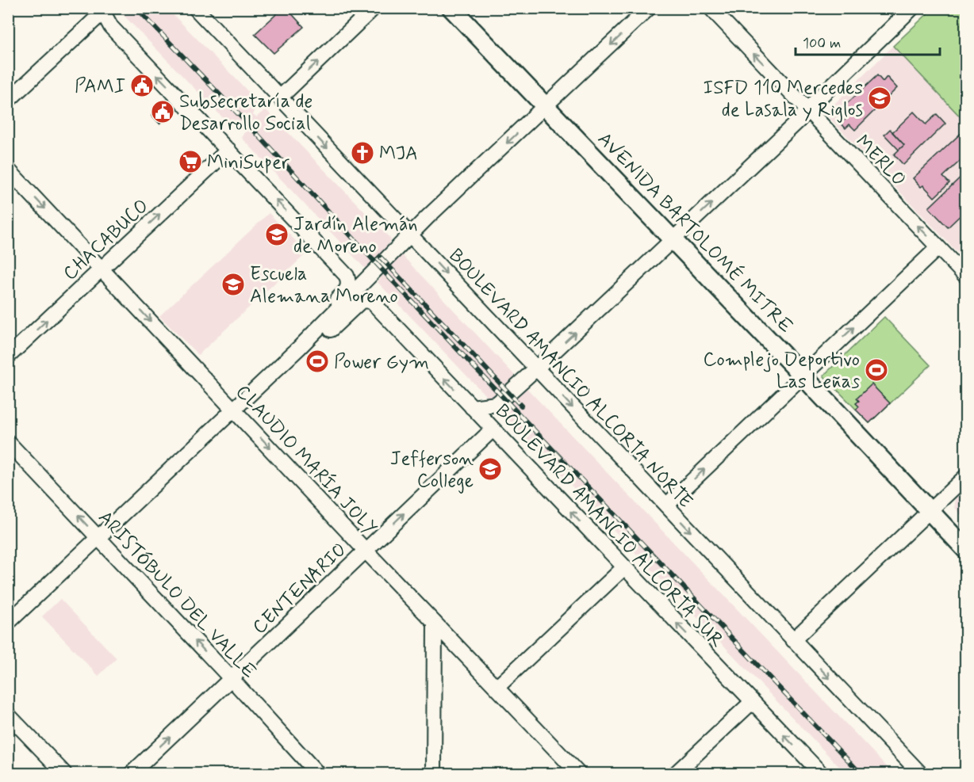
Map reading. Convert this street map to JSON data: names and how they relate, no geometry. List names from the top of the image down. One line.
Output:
{"streets":{"main road":["AVENIDA BARTOLOMÉ MITRE"],"street":["MERLO","CHACABUCO","BOULEVARD AMANCIO ALCORTA NORTE","CLAUDIO MARÍA JOLY","BOULEVARD AMANCIO ALCORTA SUR","CENTENARIO","ARISTÓBULO DEL VALLE"]},"crossings":[["CHACABUCO","CLAUDIO MARÍA JOLY"],["CLAUDIO MARÍA JOLY","BOULEVARD AMANCIO ALCORTA SUR"],["CLAUDIO MARÍA JOLY","CENTENARIO"],["BOULEVARD AMANCIO ALCORTA SUR","CENTENARIO"],["CENTENARIO","ARISTÓBULO DEL VALLE"]],"one_way":["MERLO","CHACABUCO","BOULEVARD AMANCIO ALCORTA NORTE","CLAUDIO MARÍA JOLY","BOULEVARD AMANCIO ALCORTA SUR","CENTENARIO","ARISTÓBULO DEL VALLE"],"places":{"public building":["PAMI","Subsecretaría de Desarrollo Social"],"school or university":["ISFD 110 Mercedes de Lasala y Riglos","Jardín Alemán de Moreno","Escuela Alemana Moreno","Jefferson College"],"church":["MJA"],"supermarket":["MiniSuper"],"sports":["Power Gym","Complejo Deportivo Las Leñas"]},"scale_bar":"100 m"}
